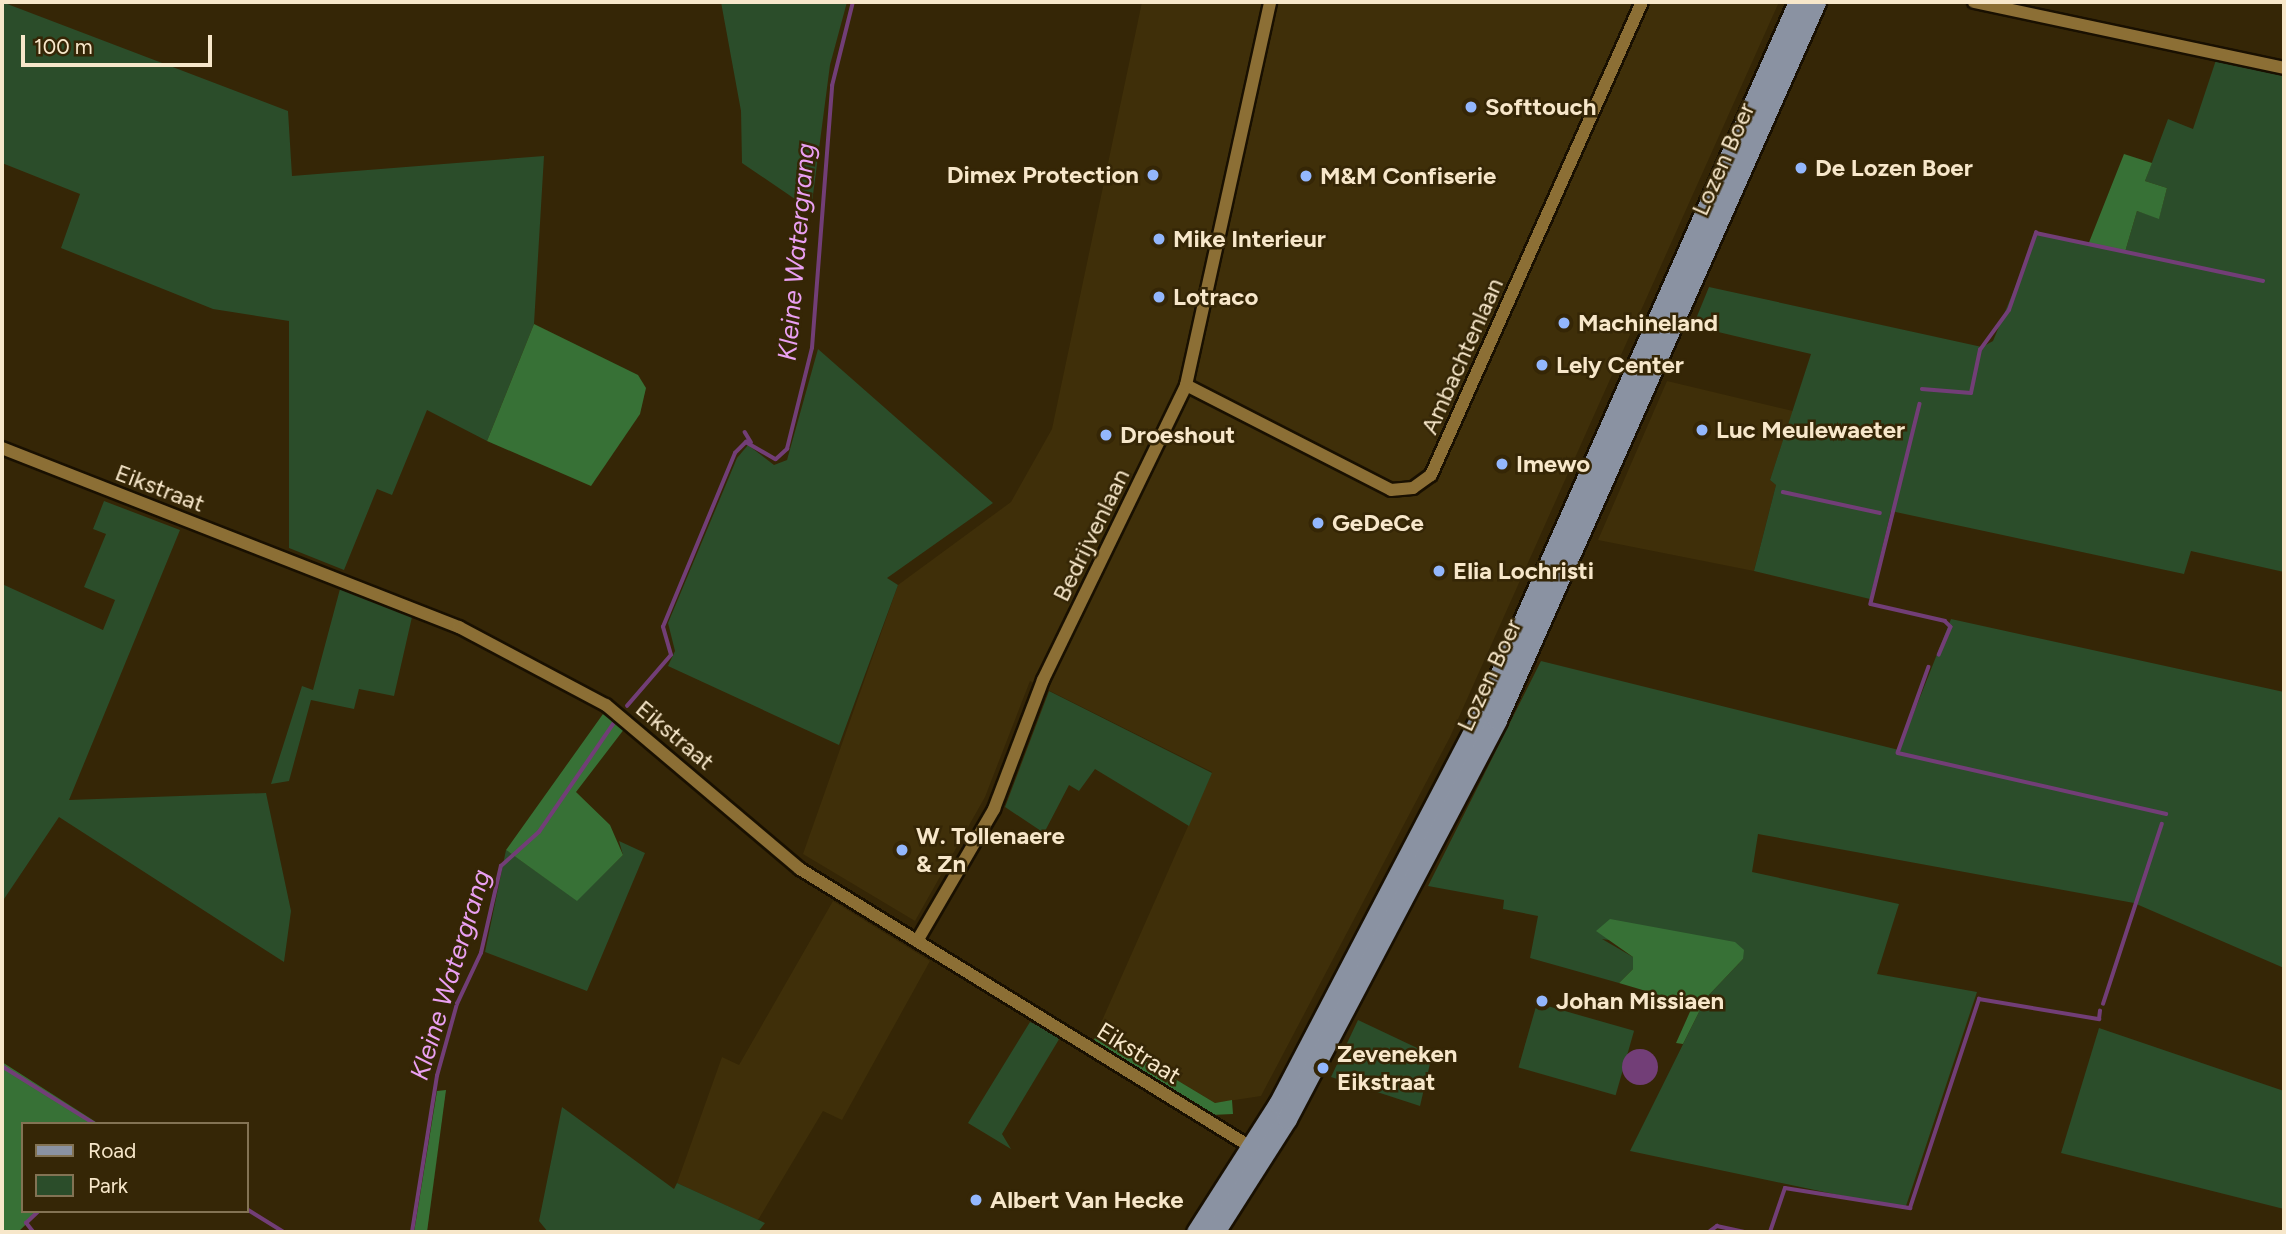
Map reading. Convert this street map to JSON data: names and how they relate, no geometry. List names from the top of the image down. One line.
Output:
{"streets":{"main road":["Lozen Boer"],"street":["Ambachtenlaan","Eikstraat","Bedrijvenlaan"]},"crossings":[["Lozen Boer","Eikstraat"],["Ambachtenlaan","Bedrijvenlaan"],["Eikstraat","Bedrijvenlaan"]],"water":["Kleine Watergrang"],"places":["Softtouch","De Lozen Boer","Dimex Protection","M&M Confiserie","Mike Interieur","Lotraco","Machineland","Lely Center","Luc Meulewaeter","Droeshout","Imewo","GeDeCe","Elia Lochristi","W. Tollenaere & Zn","Johan Missiaen","Zeveneken Eikstraat","Albert Van Hecke"],"legend":["Road","Park"],"scale_bar":"100 m"}
